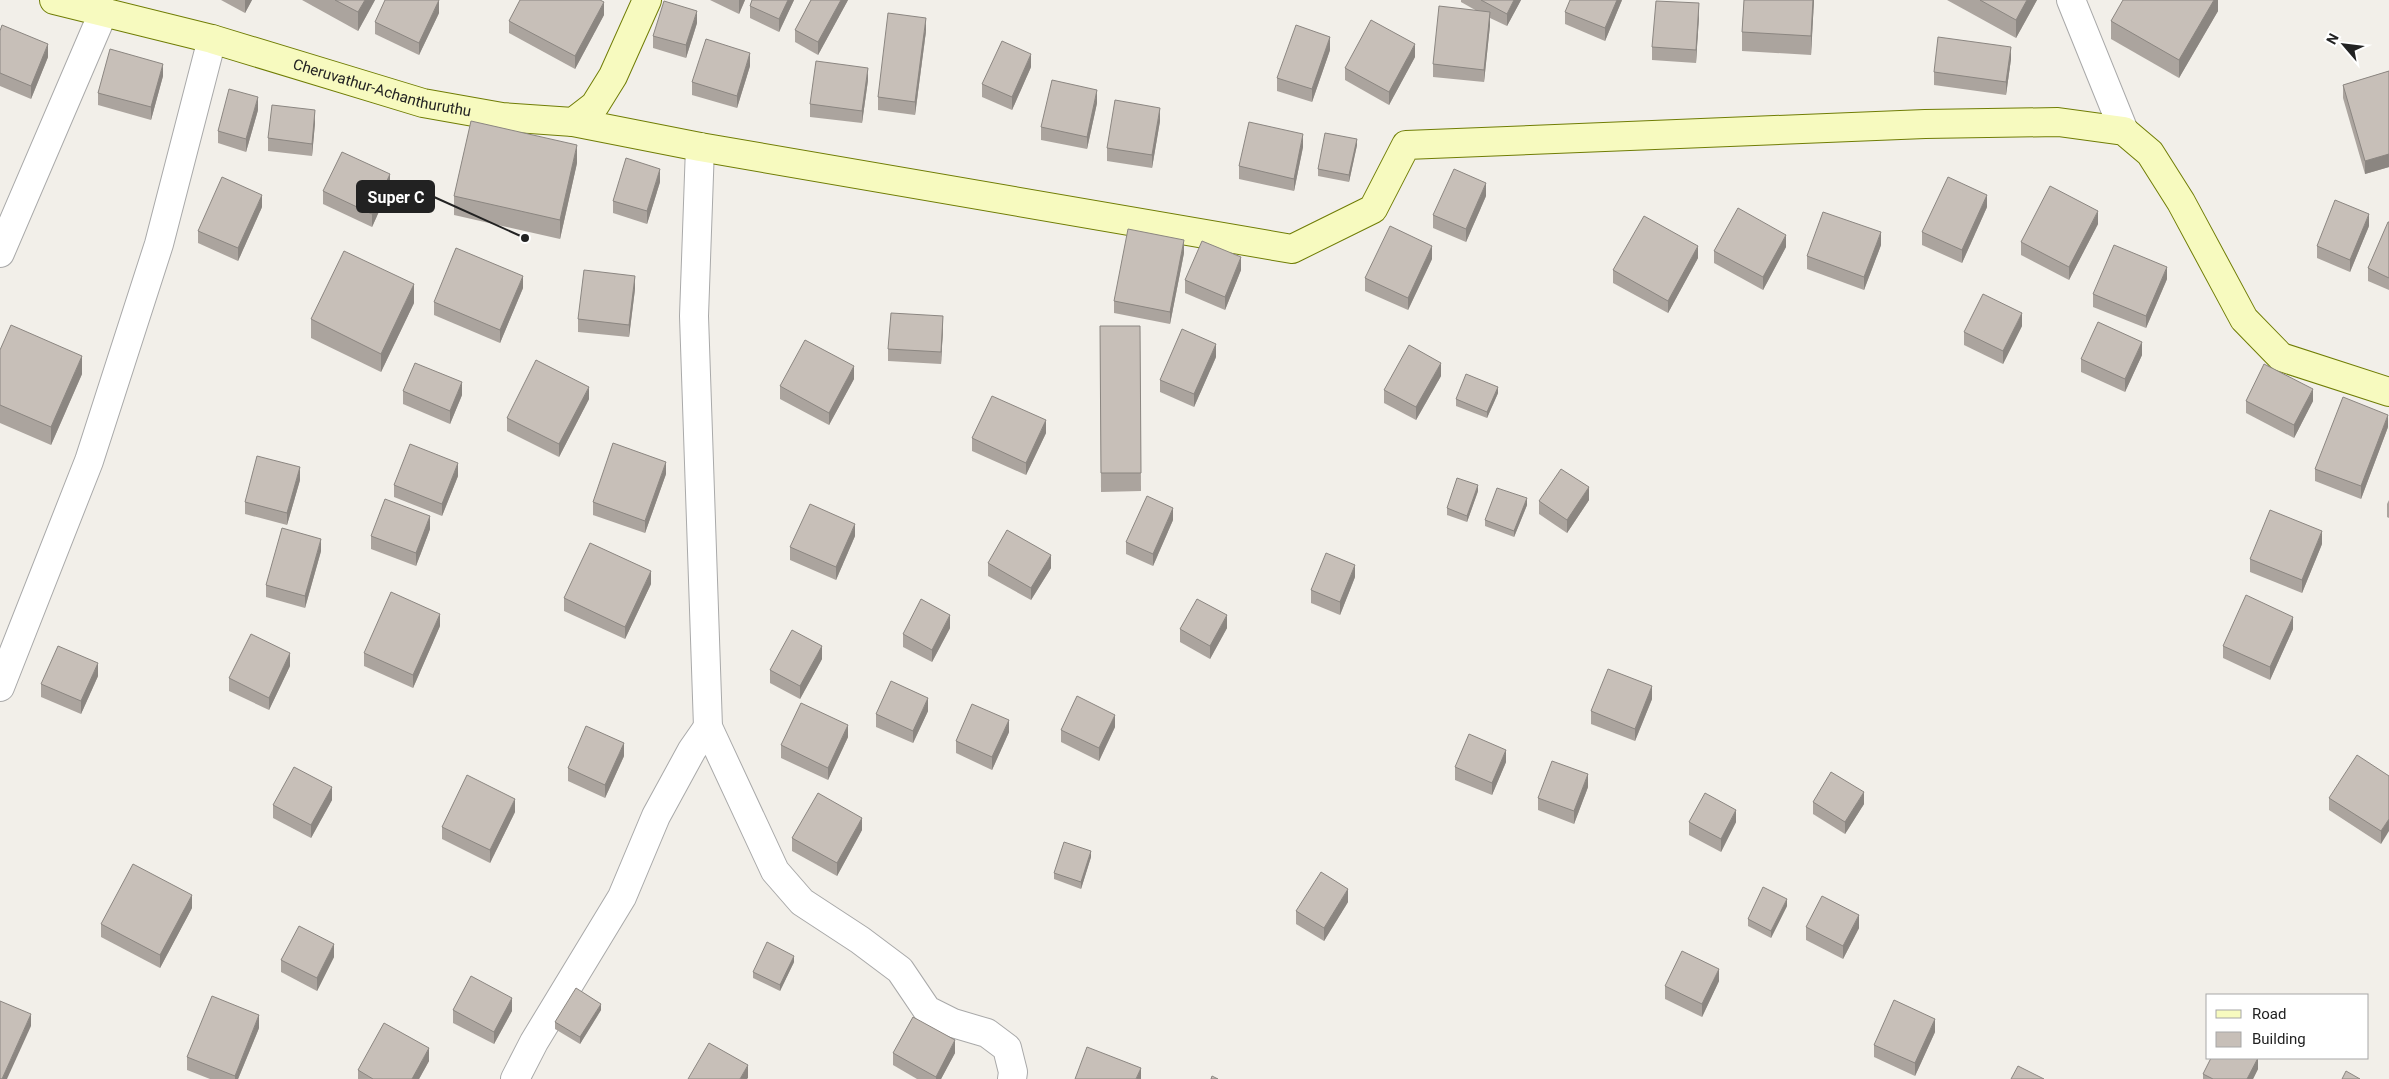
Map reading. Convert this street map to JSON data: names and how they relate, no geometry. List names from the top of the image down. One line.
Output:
{"streets":{"street":["Cheruvathur-Achanthuruthu"]},"places":["Super C"],"legend":["Road","Building"],"north":"top left"}
